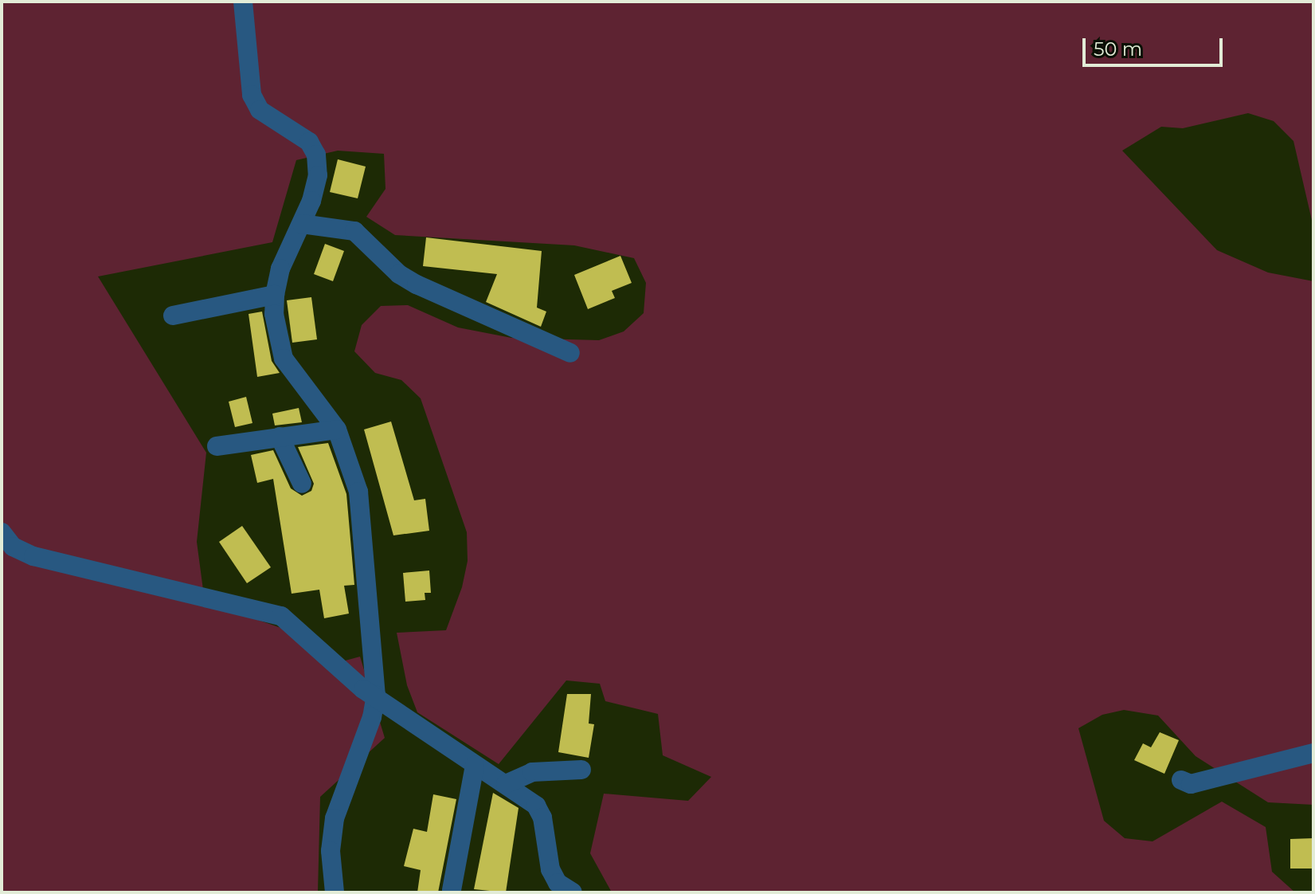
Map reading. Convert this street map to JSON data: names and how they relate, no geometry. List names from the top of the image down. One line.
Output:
{"scale_bar":"50 m"}
